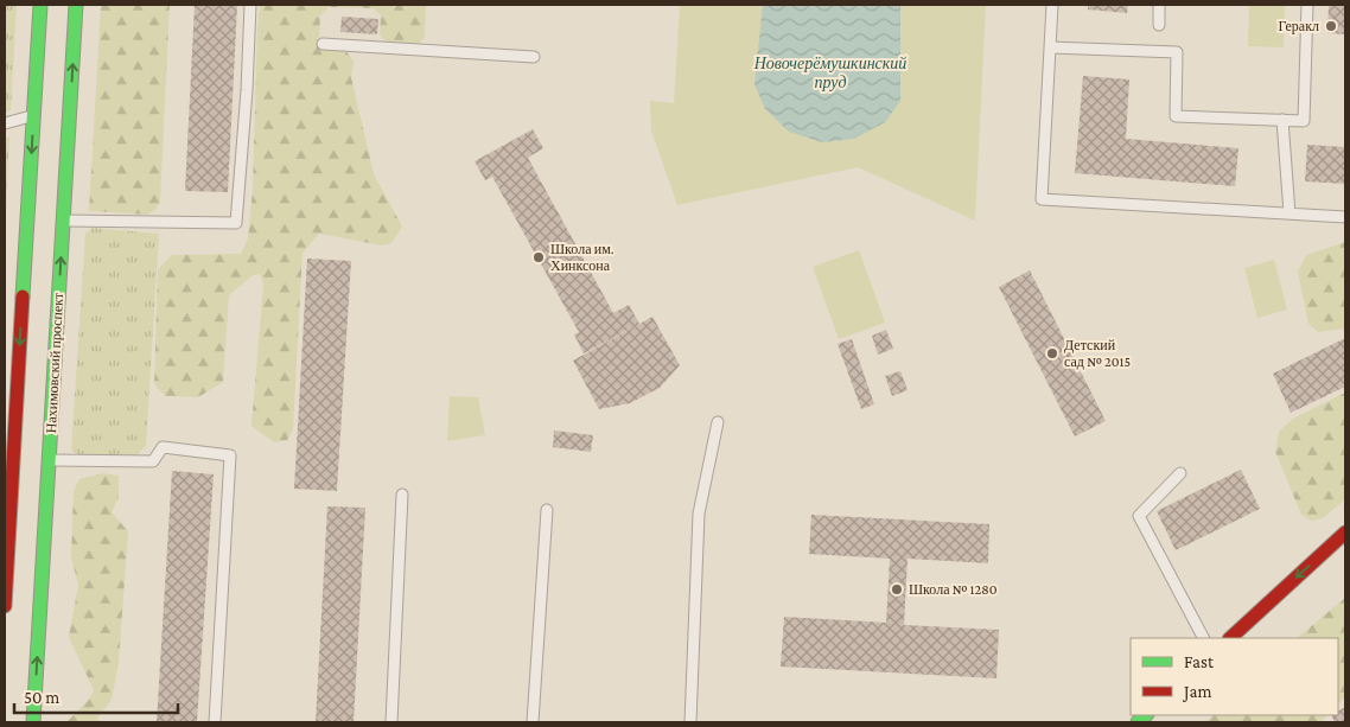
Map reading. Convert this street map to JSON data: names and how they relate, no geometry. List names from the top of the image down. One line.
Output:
{"streets":{"main road":["Нахимовский проспект"]},"water":["Новочерёмушкинский пруд"],"places":["Геракл","Школа им. Хинксона","Детский сад № 2015","Школа № 1280"],"legend":["Fast","Jam"],"scale_bar":"50 m"}
